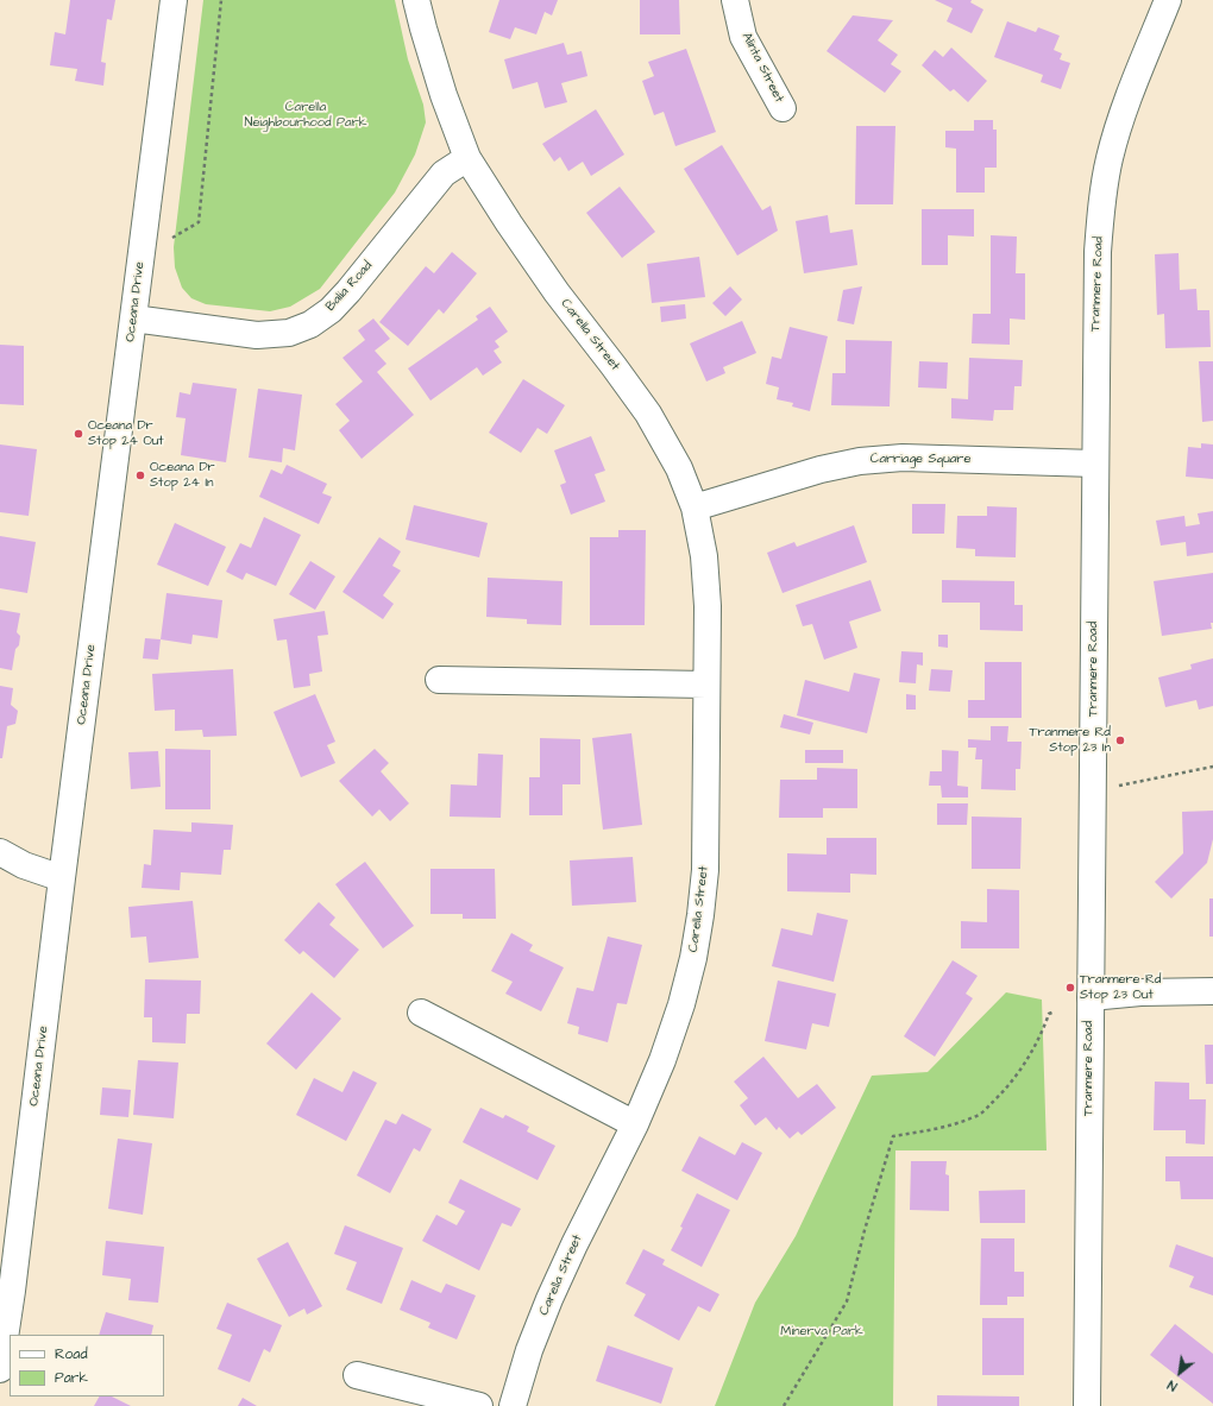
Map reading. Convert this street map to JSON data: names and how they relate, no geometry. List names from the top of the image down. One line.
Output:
{"streets":{"street":["Alinta Street","Tranmere Road","Balia Road","Oceana Drive","Carella Street","Carriage Square"]},"crossings":[["Tranmere Road","Carriage Square"],["Balia Road","Oceana Drive"],["Balia Road","Carella Street"],["Carella Street","Carriage Square"]],"parks":["Carella Neighbourhood Park","Minerva Park"],"places":["Oceana Dr Stop 24 Out","Oceana Dr Stop 24 In","Tranmere Rd Stop 23 In","Tranmere Rd Stop 23 Out"],"legend":["Road","Park"],"north":"bottom left"}
